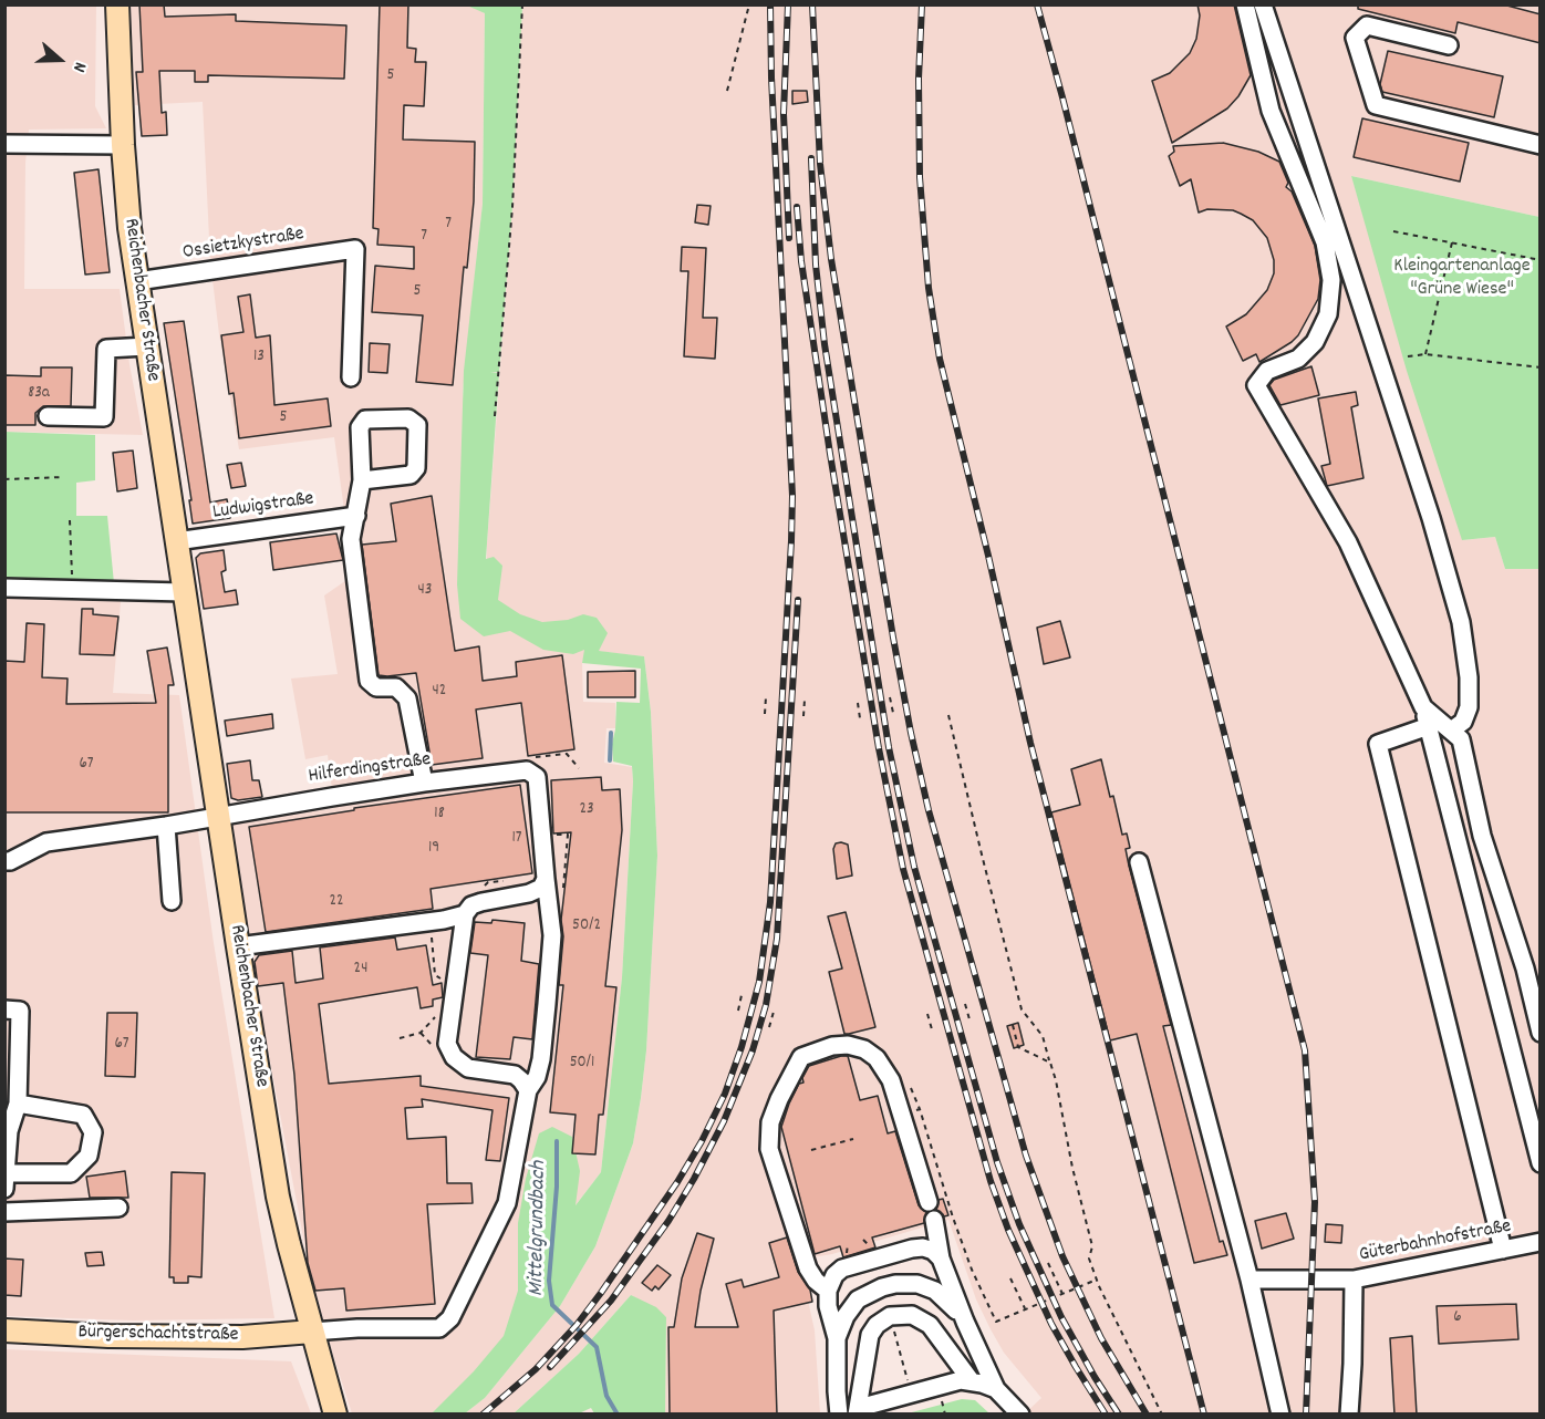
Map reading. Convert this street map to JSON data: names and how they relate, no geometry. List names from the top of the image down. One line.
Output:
{"streets":{"main road":["Reichenbacher Straße","Bürgerschachtstraße"],"street":["Ossietzkystraße","Ludwigstraße","Hilferdingstraße","Güterbahnhofstraße"]},"crossings":[["Ossietzkystraße","Reichenbacher Straße"],["Reichenbacher Straße","Ludwigstraße"],["Reichenbacher Straße","Hilferdingstraße"],["Reichenbacher Straße","Bürgerschachtstraße"]],"water":["Mittelgrundbach"],"parks":["Kleingartenanlage \"Grüne Wiese\""],"house_numbers":["5","7","7","5","13","83a","5","43","42","67","23","18","17","19","22","50/2","24","67","50/1","6"],"north":"right"}
